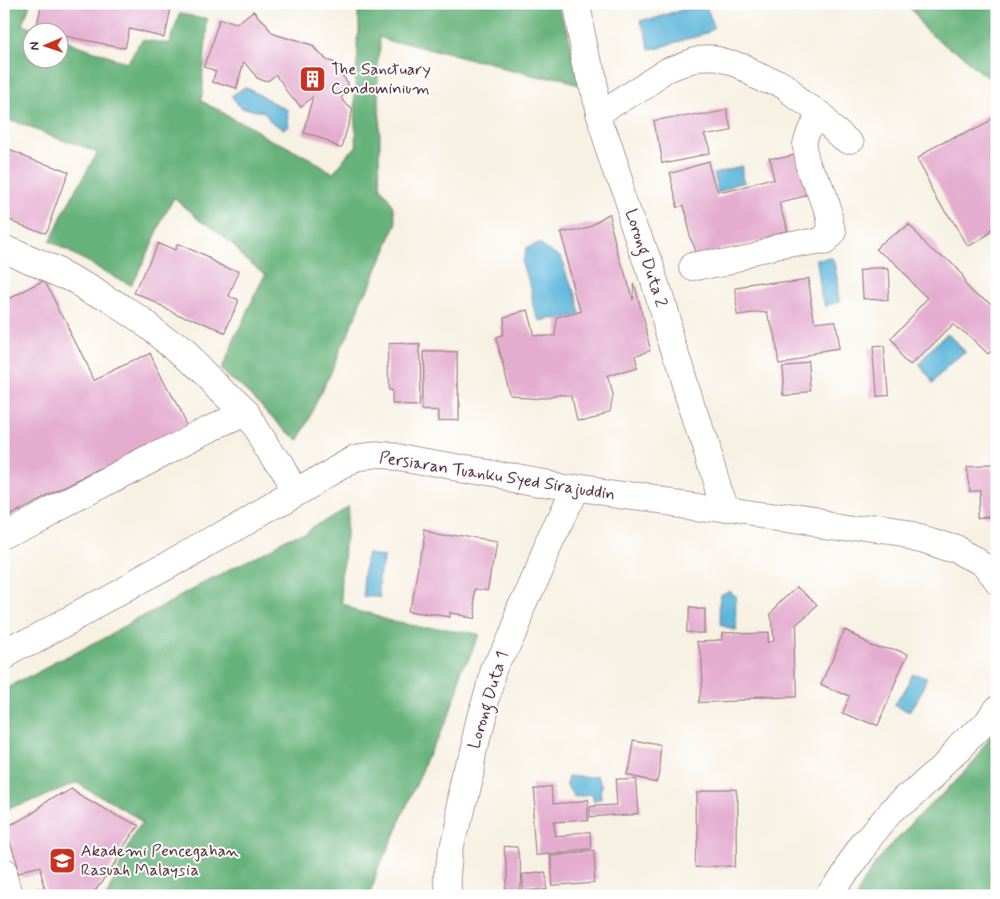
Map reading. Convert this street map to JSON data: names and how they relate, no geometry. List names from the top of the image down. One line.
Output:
{"streets":{"street":["Lorong Duta 2","Persiaran Tuanku Syed Sirajuddin","Lorong Duta 1"]},"crossings":[["Lorong Duta 2","Persiaran Tuanku Syed Sirajuddin"],["Persiaran Tuanku Syed Sirajuddin","Lorong Duta 1"]],"places":{"building":["The Sanctuary Condominium"],"school or university":["Akademi Pencegahan Rasuah Malaysia"]},"north":"left"}
